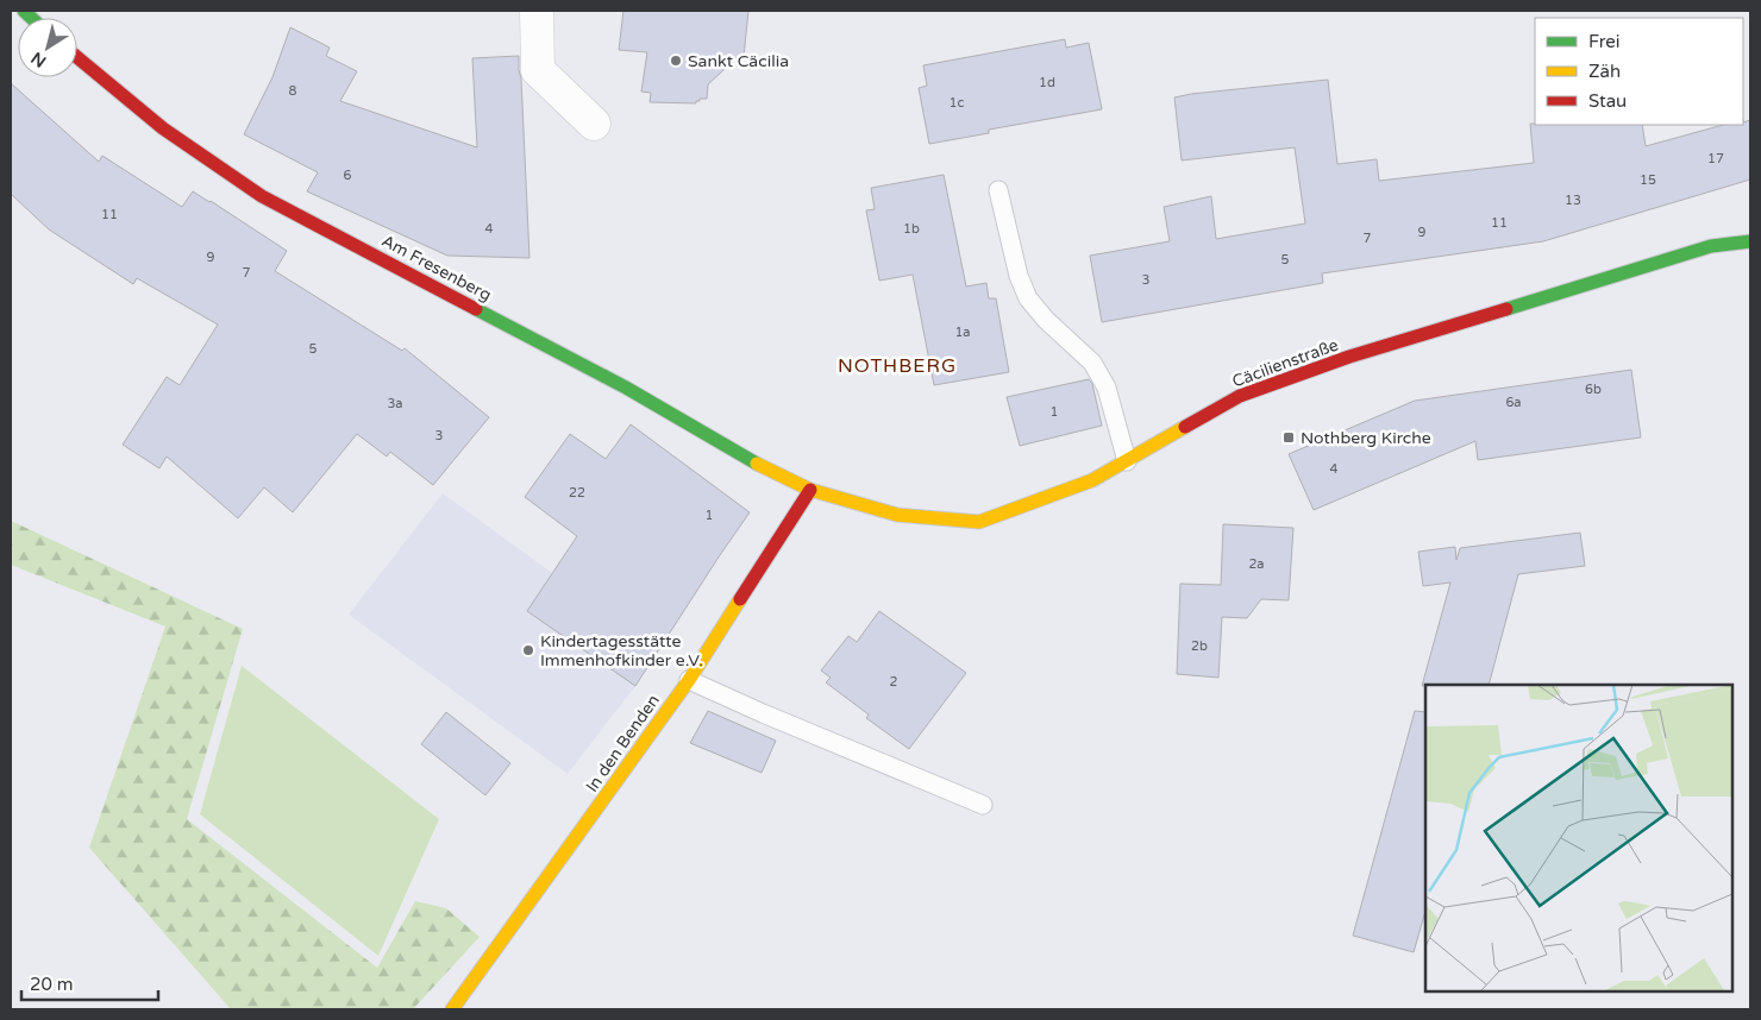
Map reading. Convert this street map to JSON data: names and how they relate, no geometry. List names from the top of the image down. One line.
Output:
{"streets":{"street":["Am Fresenberg","Cäcilienstraße","In den Benden"]},"crossings":[["Am Fresenberg","Cäcilienstraße"],["Am Fresenberg","In den Benden"],["Cäcilienstraße","In den Benden"]],"districts":["NOTHBERG"],"places":{"other":["Sankt Cäcilia","Kindertagesstätte Immenhofkinder e.V."],"transit":["Nothberg Kirche"]},"house_numbers":["1d","8","1c","17","6","15","13","11","11","4","1b","9","7","9","5","7","3","1a","5","6b","6a","3a","1","3","4","22","1","2a","2b","2"],"legend":["Frei","Zäh","Stau"],"scale_bar":"20 m","north":"bottom left"}
